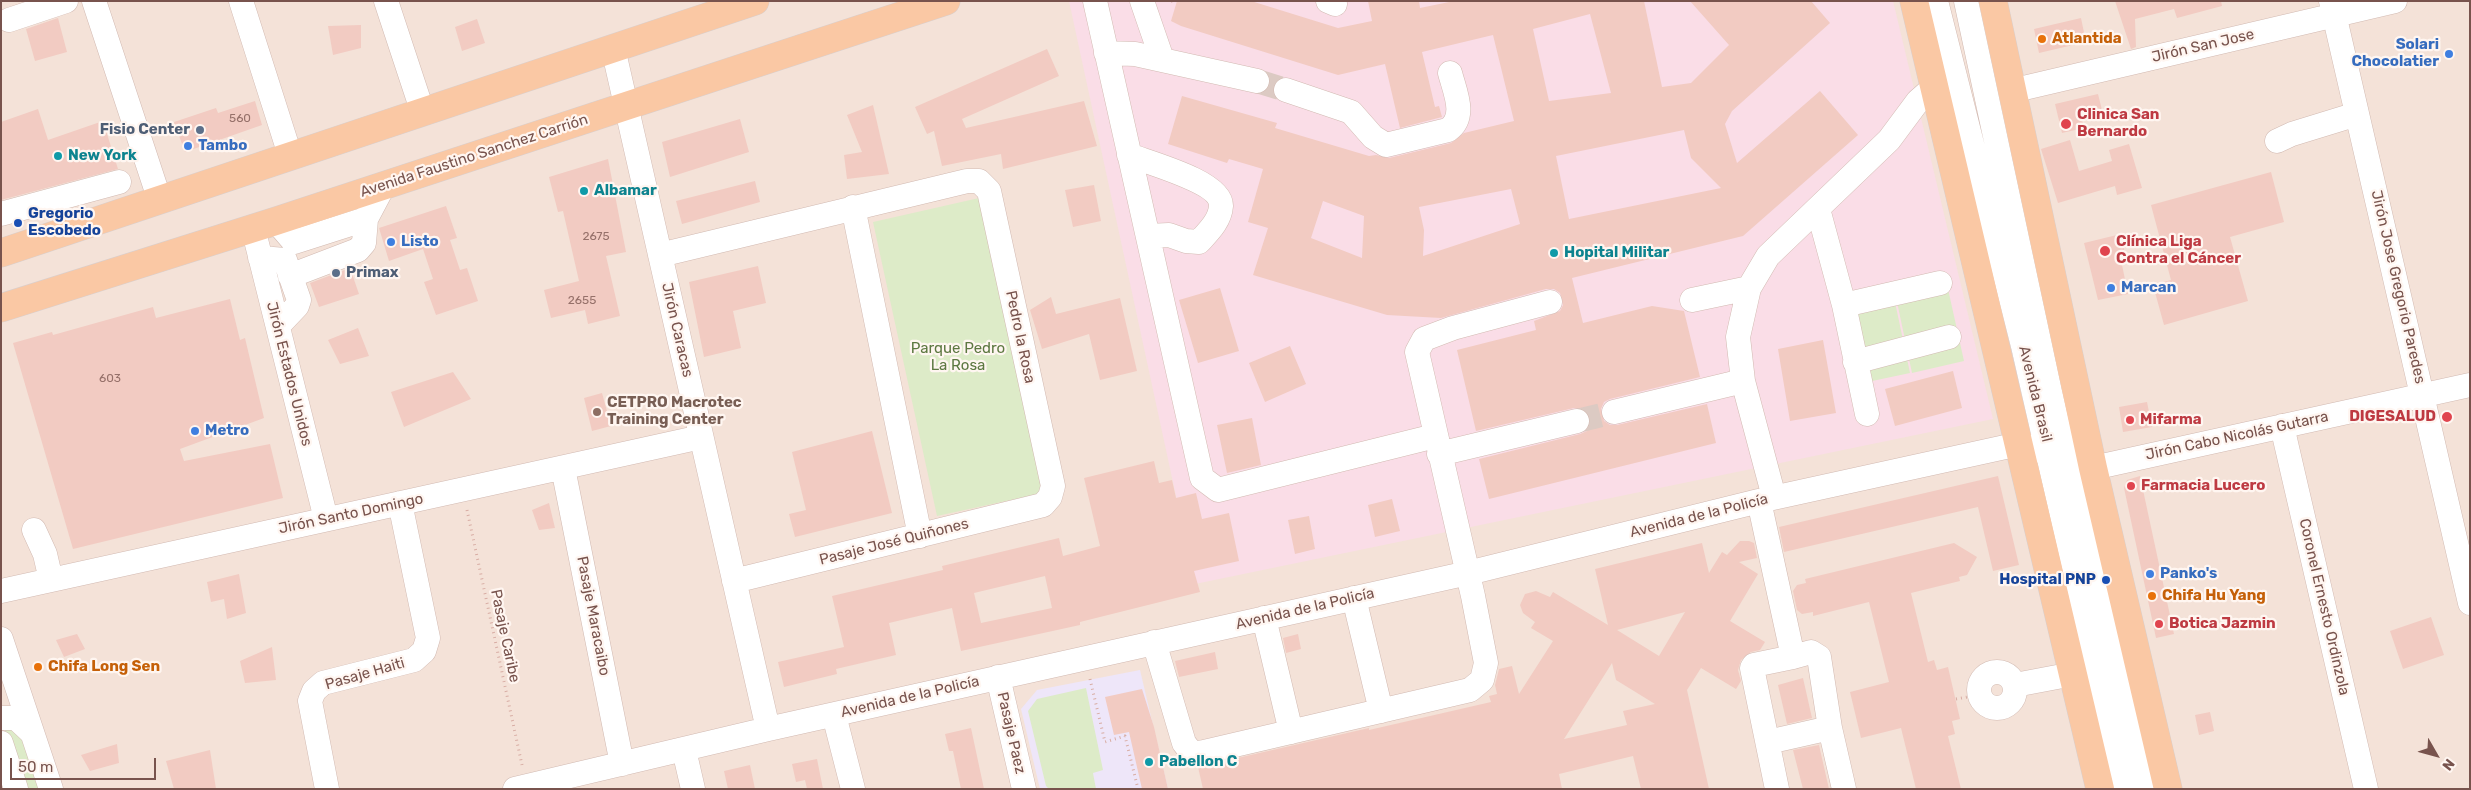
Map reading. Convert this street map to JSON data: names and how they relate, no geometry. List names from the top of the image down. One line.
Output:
{"streets":{"main road":["Avenida Faustino Sanchez Carrión","Avenida Brasil"],"street":["Jirón San Jose","Jirón Jose Gregorio Paredes","Jirón Caracas","Pedro la Rosa","Jirón Estados Unidos","Jirón Cabo Nicolás Gutarra","Jirón Santo Domingo","Avenida de la Policía","Pasaje José Quiñones","Coronel Ernesto Ordinzola","Pasaje Maracaibo","Pasaje Haiti","Pasaje Paez"],"path":["Pasaje Caribe"]},"crossings":[["Jirón San Jose","Jirón Jose Gregorio Paredes"],["Jirón San Jose","Avenida Brasil"],["Avenida Faustino Sanchez Carrión","Jirón Caracas"],["Avenida Faustino Sanchez Carrión","Jirón Estados Unidos"],["Jirón Jose Gregorio Paredes","Jirón Cabo Nicolás Gutarra"],["Jirón Caracas","Jirón Santo Domingo"],["Jirón Caracas","Avenida de la Policía"],["Jirón Caracas","Pasaje José Quiñones"],["Pedro la Rosa","Pasaje José Quiñones"],["Jirón Estados Unidos","Jirón Santo Domingo"],["Avenida Brasil","Jirón Cabo Nicolás Gutarra"],["Avenida Brasil","Avenida de la Policía"],["Jirón Cabo Nicolás Gutarra","Coronel Ernesto Ordinzola"],["Jirón Santo Domingo","Pasaje Maracaibo"],["Jirón Santo Domingo","Pasaje Caribe"],["Jirón Santo Domingo","Pasaje Haiti"],["Avenida de la Policía","Pasaje Maracaibo"],["Avenida de la Policía","Pasaje Caribe"],["Avenida de la Policía","Pasaje Paez"]],"parks":["Parque Pedro La Rosa"],"places":["Atlantida","Solari Chocolatier","Clinica San Bernardo","Fisio Center","Tambo","New York","Albamar","Gregorio Escobedo","Listo","Clínica Liga Contra el Cáncer","Hopital Militar","Primax","Marcan","CETPRO Macrotec Training Center","DIGESALUD","Mifarma","Metro","Farmacia Lucero","Panko's","Hospital PNP","Chifa Hu Yang","Botica Jazmin","Chifa Long Sen","Pabellon C"],"house_numbers":["560","2675","2655","603"],"scale_bar":"50 m","north":"bottom right"}
